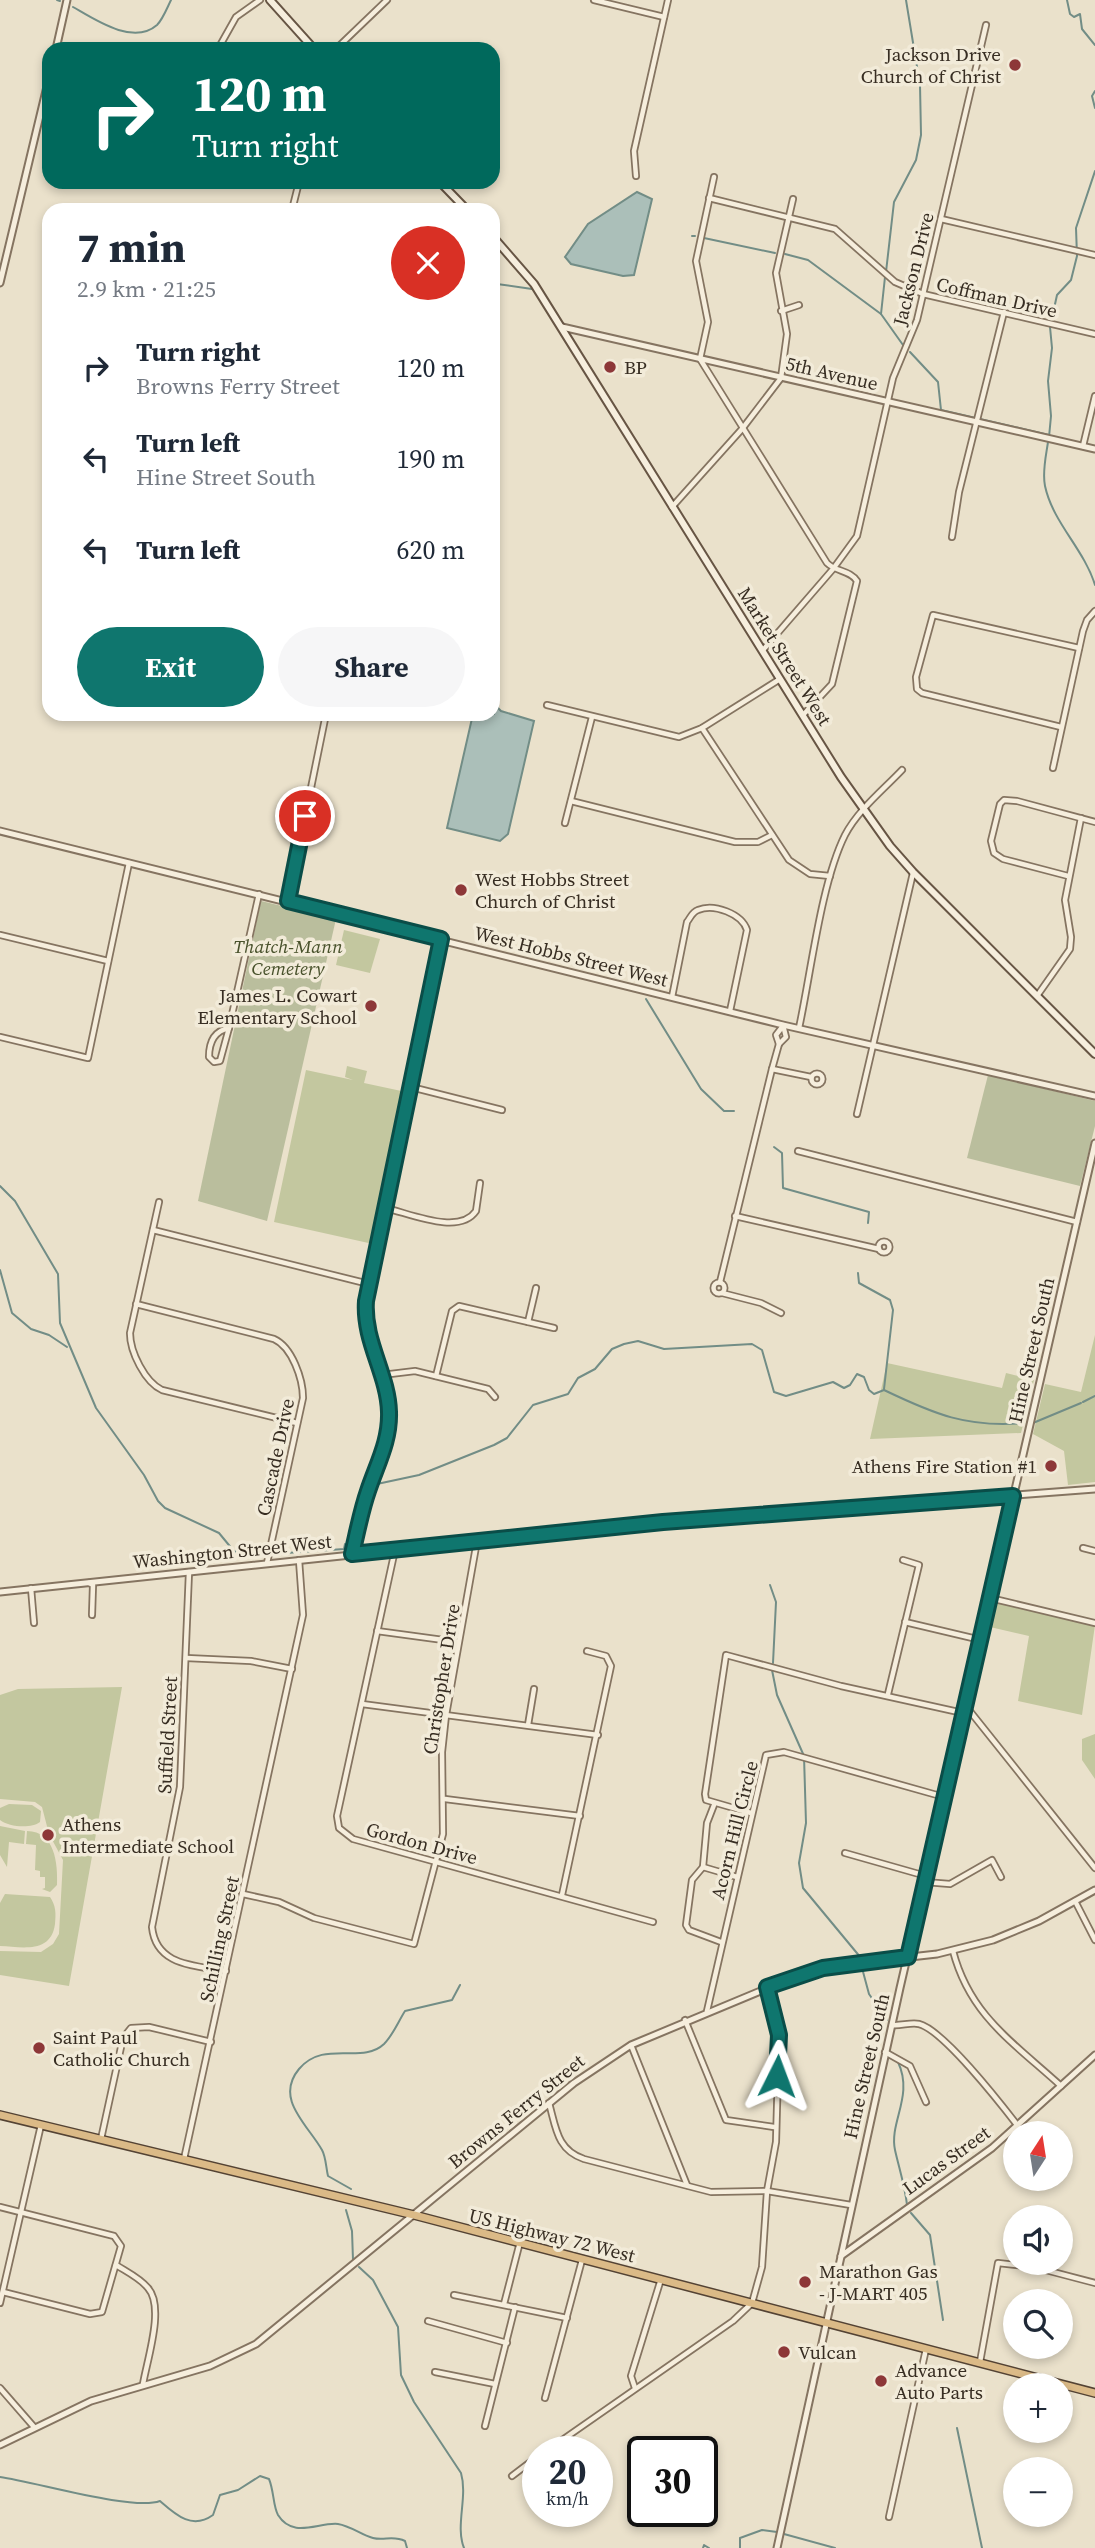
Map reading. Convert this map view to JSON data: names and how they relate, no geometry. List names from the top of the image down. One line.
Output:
{"streets":{"highway":["US Highway 72 West"],"main road":["Market Street West"],"street":["Jackson Drive","Coffman Drive","5th Avenue","West Hobbs Street West","Hine Street South","Cascade Drive","Washington Street West","Christopher Drive","Suffield Street","Acorn Hill Circle","Gordon Drive","Schilling Street","Browns Ferry Street","Lucas Street"]},"crossings":[["Jackson Drive","Coffman Drive"],["Jackson Drive","5th Avenue"],["Jackson Drive","Market Street West"],["5th Avenue","Market Street West"],["Hine Street South","Washington Street West"],["Hine Street South","Acorn Hill Circle"],["Hine Street South","Browns Ferry Street"],["Hine Street South","Lucas Street"],["Hine Street South","US Highway 72 West"],["Cascade Drive","Washington Street West"],["Washington Street West","Christopher Drive"],["Washington Street West","Suffield Street"],["Washington Street West","Gordon Drive"],["Washington Street West","Schilling Street"],["Christopher Drive","Gordon Drive"],["Christopher Drive","Schilling Street"],["Suffield Street","Schilling Street"],["Acorn Hill Circle","Browns Ferry Street"],["Schilling Street","US Highway 72 West"],["Browns Ferry Street","US Highway 72 West"]],"parks":["Thatch-Mann Cemetery"],"places":["Jackson Drive Church of Christ","BP","West Hobbs Street Church of Christ","James L. Cowart Elementary School","Athens Fire Station #1","Athens Intermediate School","Saint Paul Catholic Church","Marathon Gas - J-MART 405","Vulcan","Advance Auto Parts"],"north":"top","page":{"turn":["120 m","Turn right"],"heading":["7 min","2.9 km · 21:25"],"list":[{"name":"Turn right","note":"Browns Ferry Street","value":"120 m"},{"name":"Turn left","note":"Hine Street South","value":"190 m"},{"name":"Turn left","value":"620 m"}],"buttons":["Exit","Share"],"map_buttons":["+","−"],"speed":"20 km/h","limit":"30"}}
